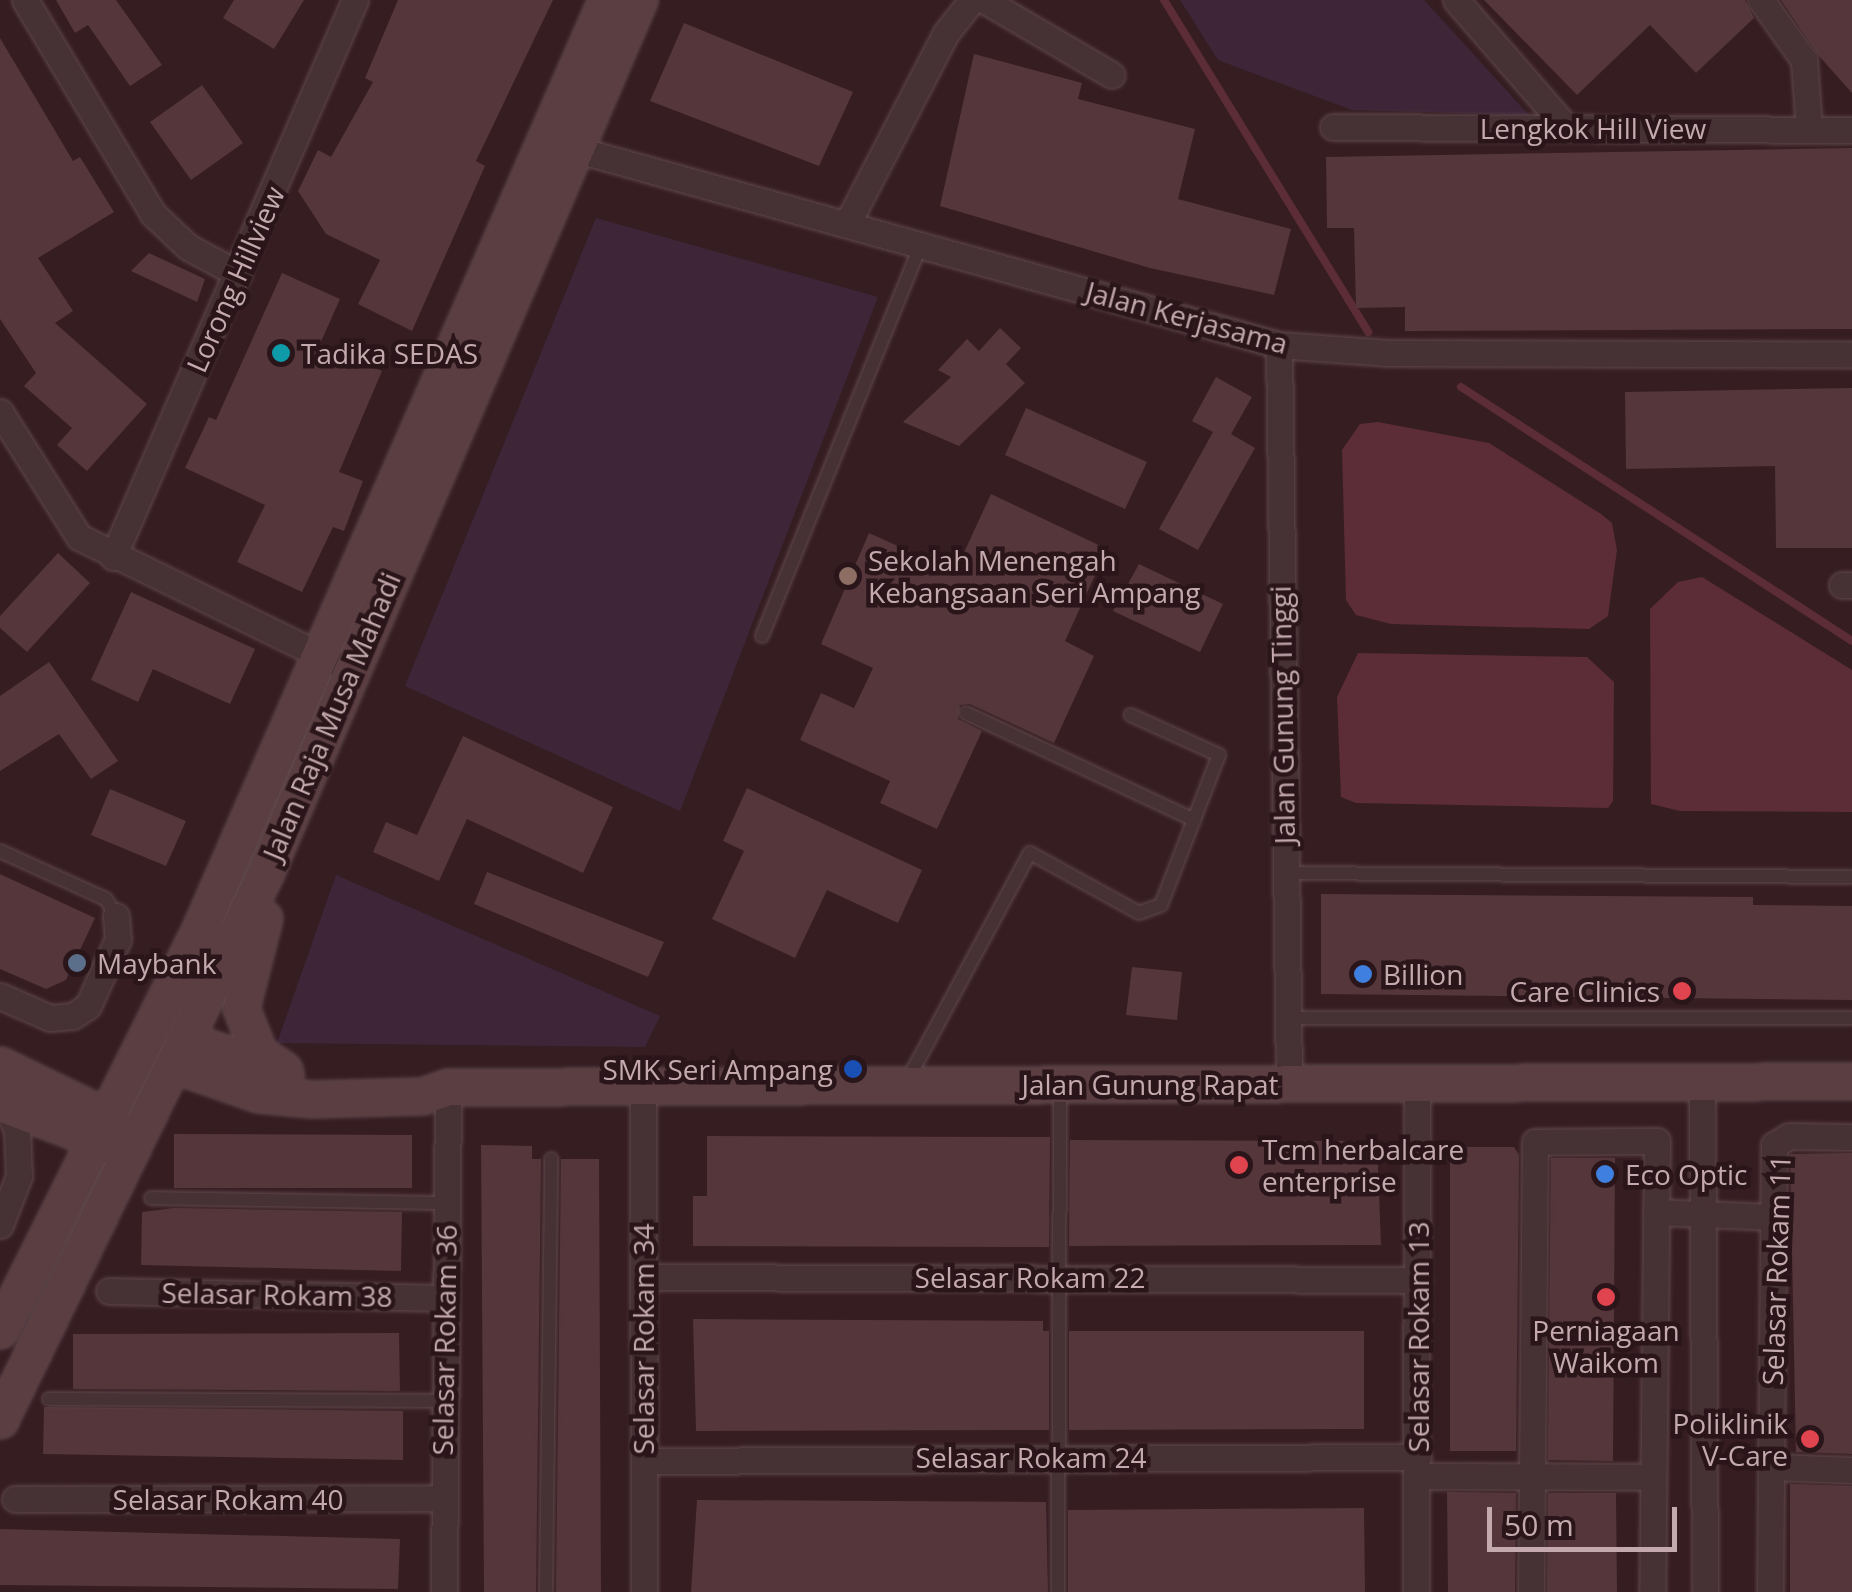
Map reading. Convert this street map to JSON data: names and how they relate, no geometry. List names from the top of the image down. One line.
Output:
{"streets":{"main road":["Jalan Raja Musa Mahadi","Jalan Gunung Rapat"],"street":["Lengkok Hill View","Lorong Hillview","Jalan Kerjasama","Jalan Gunung Tinggi","Selasar Rokam 11","Selasar Rokam 22","Selasar Rokam 38","Selasar Rokam 13","Selasar Rokam 34","Selasar Rokam 36","Selasar Rokam 24","Selasar Rokam 40"]},"crossings":[["Jalan Kerjasama","Jalan Gunung Tinggi"],["Jalan Kerjasama","Jalan Raja Musa Mahadi"],["Jalan Gunung Tinggi","Jalan Gunung Rapat"],["Jalan Raja Musa Mahadi","Jalan Gunung Rapat"],["Jalan Gunung Rapat","Selasar Rokam 13"],["Jalan Gunung Rapat","Selasar Rokam 34"],["Jalan Gunung Rapat","Selasar Rokam 36"],["Selasar Rokam 22","Selasar Rokam 13"],["Selasar Rokam 22","Selasar Rokam 34"],["Selasar Rokam 38","Selasar Rokam 36"],["Selasar Rokam 13","Selasar Rokam 24"],["Selasar Rokam 34","Selasar Rokam 24"],["Selasar Rokam 36","Selasar Rokam 40"]],"places":["Tadika SEDAS","Sekolah Menengah Kebangsaan Seri Ampang","Maybank","Billion","Care Clinics","SMK Seri Ampang","Tcm herbalcare enterprise","Eco Optic","Perniagaan Waikom","Poliklinik V-Care"],"scale_bar":"50 m"}
